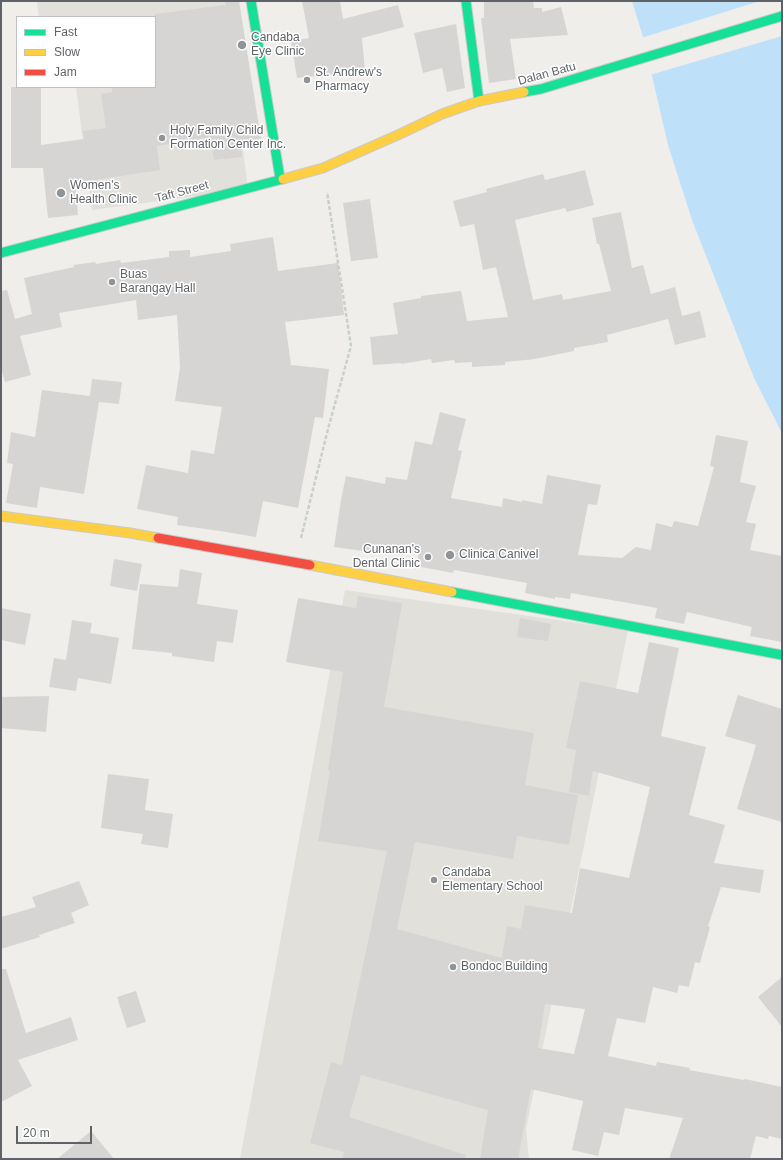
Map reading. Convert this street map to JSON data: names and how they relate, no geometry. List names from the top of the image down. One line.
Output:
{"streets":{"street":["Dalan Batu","Taft Street"]},"crossings":[["Dalan Batu","Taft Street"]],"places":["Candaba Eye Clinic","St. Andrew's Pharmacy","Holy Family Child Formation Center Inc.","Women's Health Clinic","Buas Barangay Hall","Clinica Canivel","Cunanan's Dental Clinic","Candaba Elementary School","Bondoc Building"],"legend":["Fast","Slow","Jam"],"scale_bar":"20 m"}
